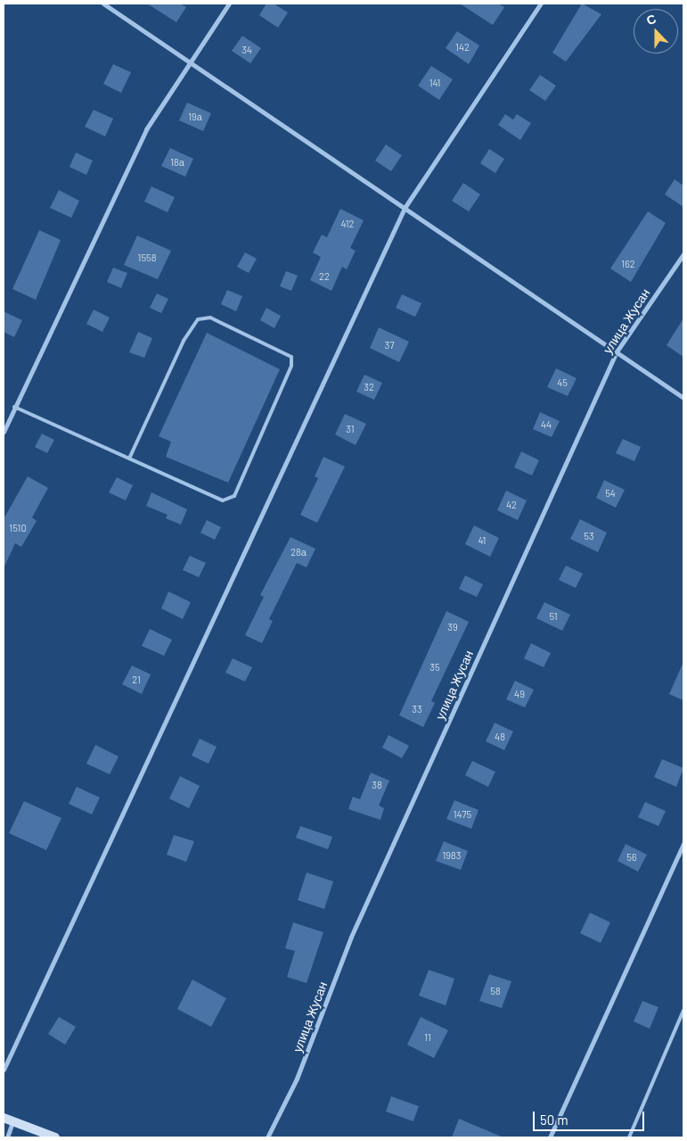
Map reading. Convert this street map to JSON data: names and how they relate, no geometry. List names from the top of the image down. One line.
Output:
{"streets":{"street":["улица Жусан"]},"house_numbers":["142","34","141","19а","18а","412","1558","162","22","37","45","32","44","31","54","42","1510","53","41","28а","51","39","35","21","49","33","48","38","1475","1983","56","58","11"],"scale_bar":"50 m","north":"top"}
